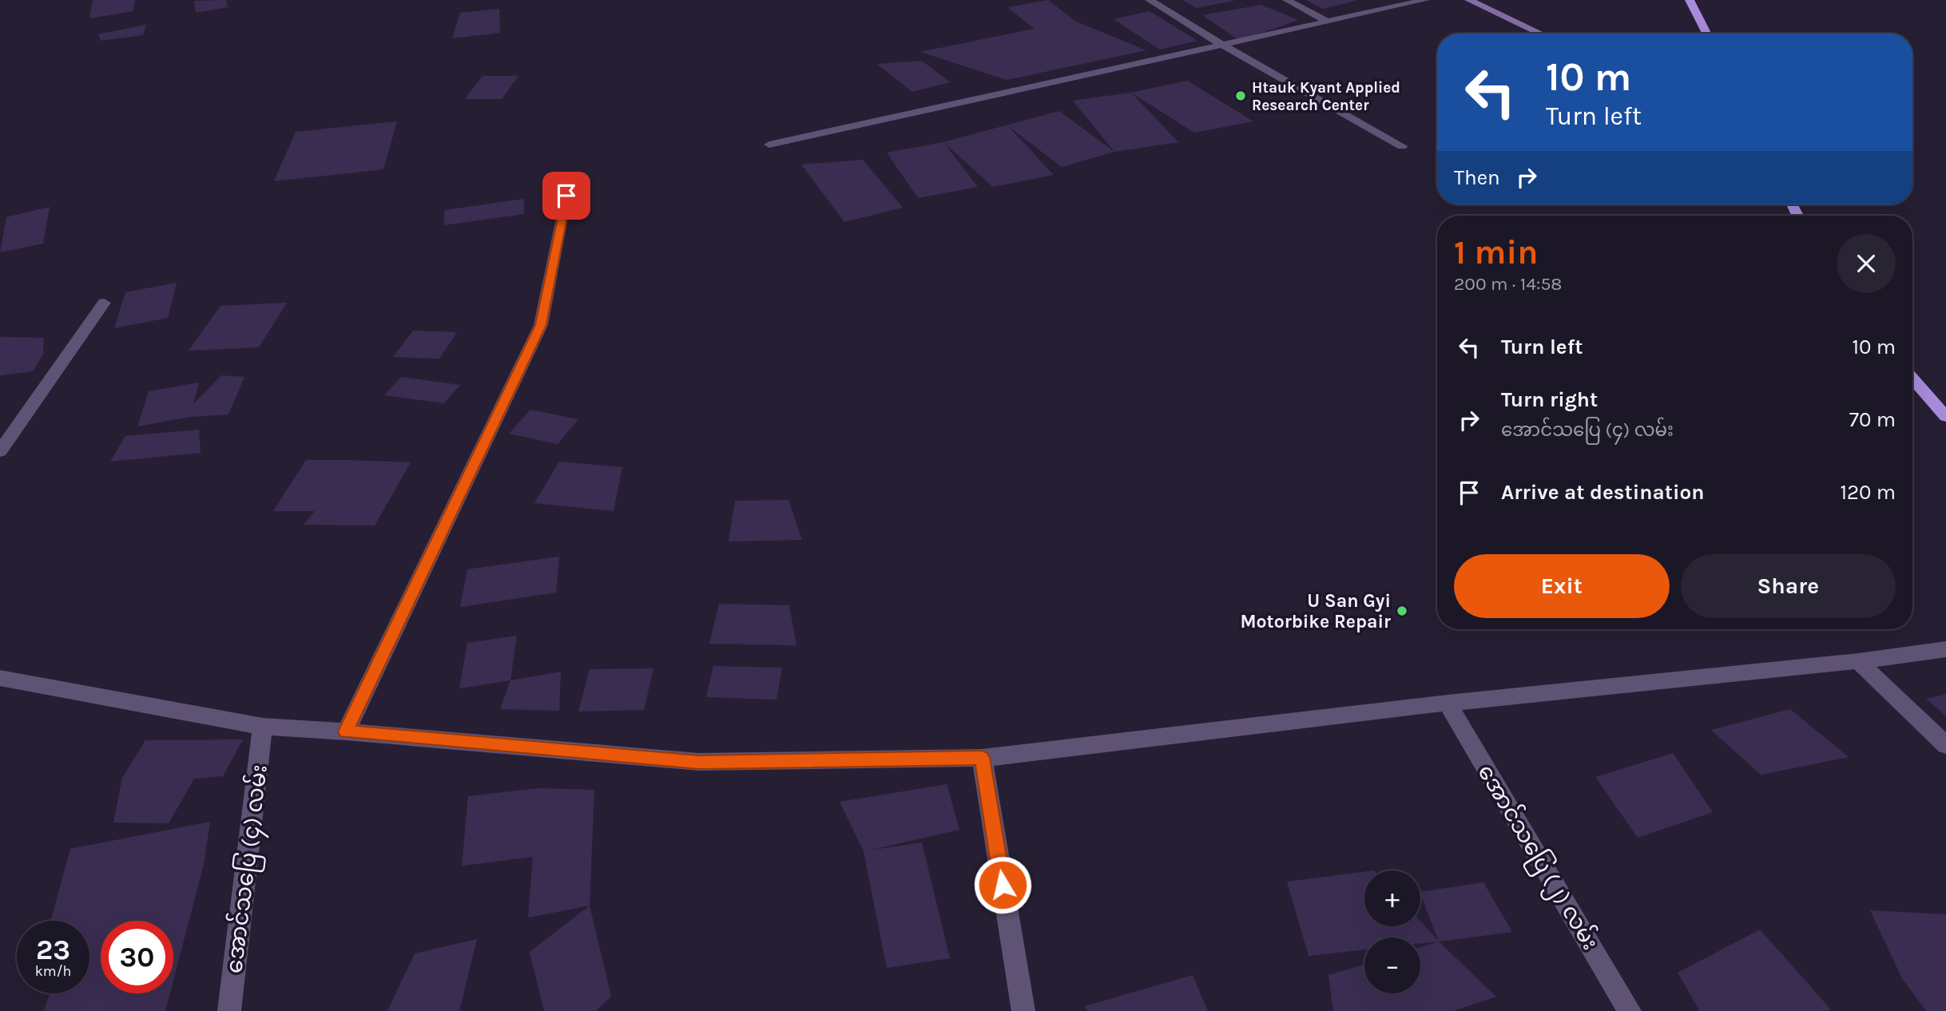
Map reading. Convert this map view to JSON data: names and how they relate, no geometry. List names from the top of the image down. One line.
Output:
{"streets":{"street":["အောင်သပြေ (၂) လမ်း","အောင်သပြေ (၄) လမ်း"]},"places":["Htauk Kyant Applied Research Center","U San Gyi Motorbike Repair"],"page":{"turn":["10 m","Turn left"],"then":"Then","heading":["1 min","200 m · 14:58"],"list":[{"name":"Turn left","value":"10 m"},{"name":"Turn right","note":"အောင်သပြေ (၄) လမ်း","value":"70 m"},{"name":"Arrive at destination","value":"120 m"}],"buttons":["Exit","Share"],"map_buttons":["+","−"],"speed":"23 km/h","limit":"30"}}
